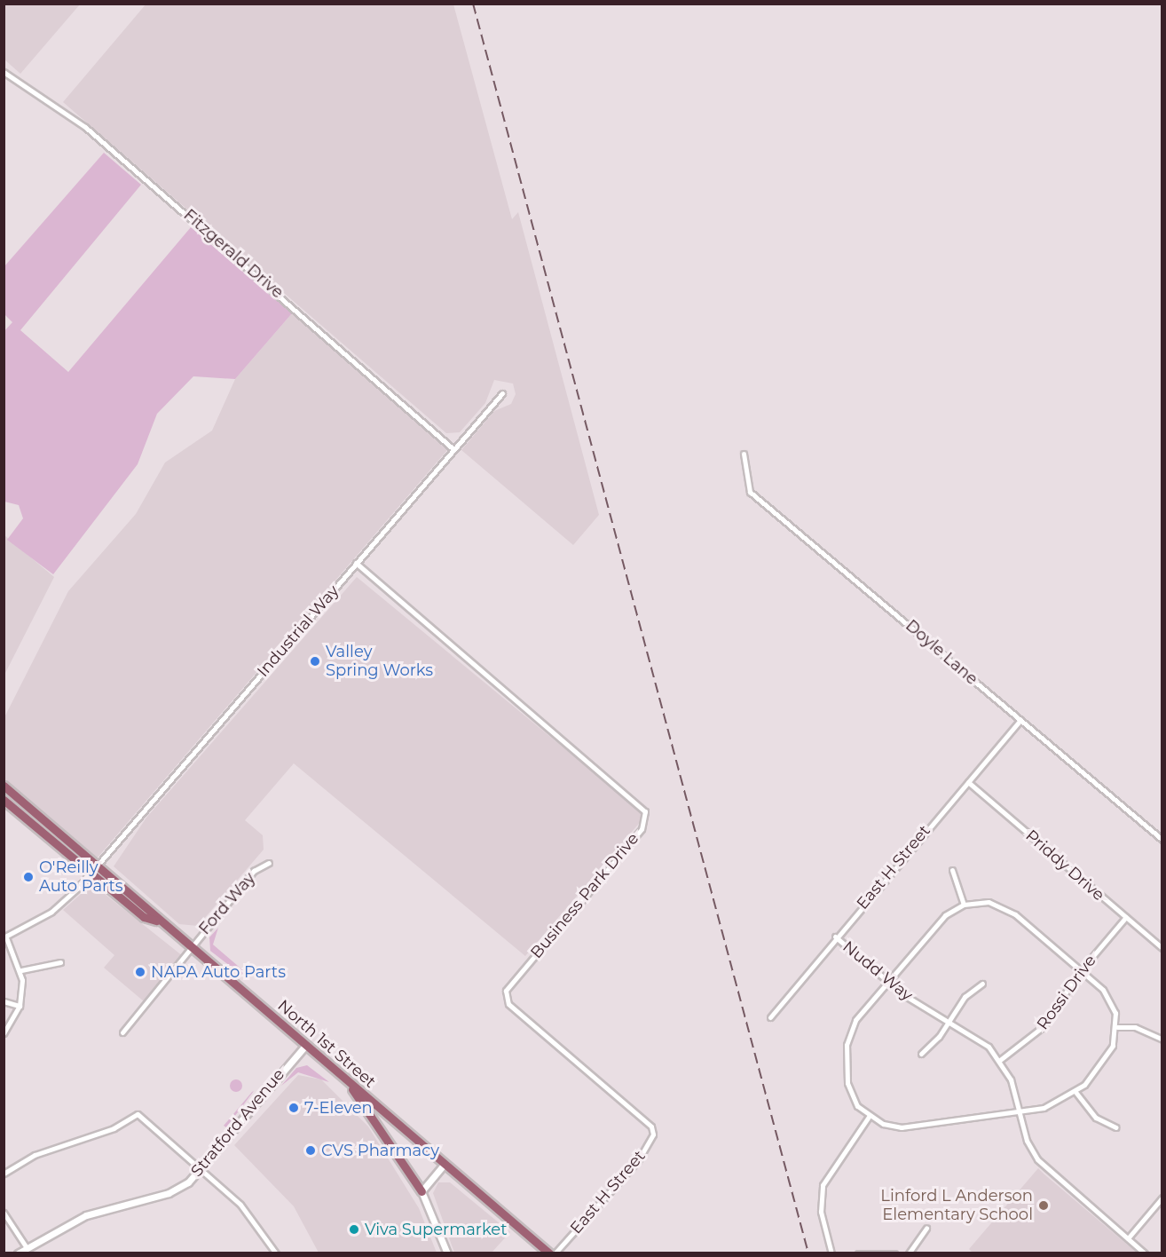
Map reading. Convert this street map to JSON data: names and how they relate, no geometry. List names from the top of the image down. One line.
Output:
{"streets":{"main road":["North 1st Street"],"street":["Fitzgerald Drive","Industrial Way","Doyle Lane","Priddy Drive","East H Street","Business Park Drive","Ford Way","Nudd Way","Rossi Drive","Stratford Avenue"]},"crossings":[["Fitzgerald Drive","Industrial Way"],["Industrial Way","Business Park Drive"],["Industrial Way","North 1st Street"],["Doyle Lane","East H Street"],["Priddy Drive","East H Street"],["Priddy Drive","Rossi Drive"],["East H Street","Business Park Drive"],["East H Street","Nudd Way"],["Ford Way","North 1st Street"],["Nudd Way","Rossi Drive"],["North 1st Street","Stratford Avenue"]],"places":["Valley Spring Works","O'Reilly Auto Parts","NAPA Auto Parts","7-Eleven","CVS Pharmacy","Linford L Anderson Elementary School","Viva Supermarket"]}
